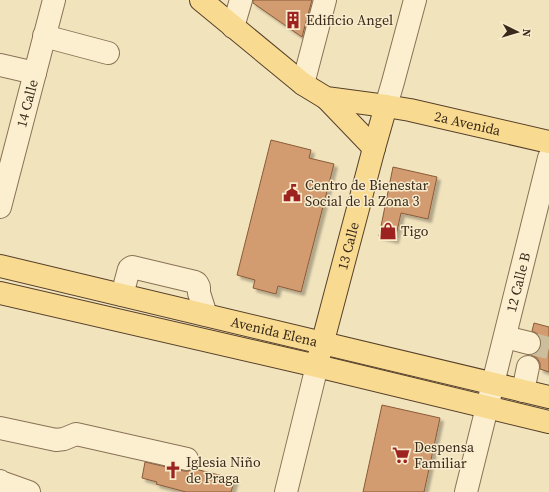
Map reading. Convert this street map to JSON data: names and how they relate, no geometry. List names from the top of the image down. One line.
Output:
{"streets":{"main road":["2a Avenida","13 Calle","Avenida Elena"],"street":["14 Calle","12 Calle B"]},"crossings":[["2a Avenida","13 Calle"],["13 Calle","Avenida Elena"],["12 Calle B","Avenida Elena"]],"places":{"building":["Edificio Angel"],"public building":["Centro de Bienestar Social de la Zona 3"],"shop":["Tigo"],"supermarket":["Despensa Familiar"],"church":["Iglesia Niño de Praga"]},"north":"right"}
